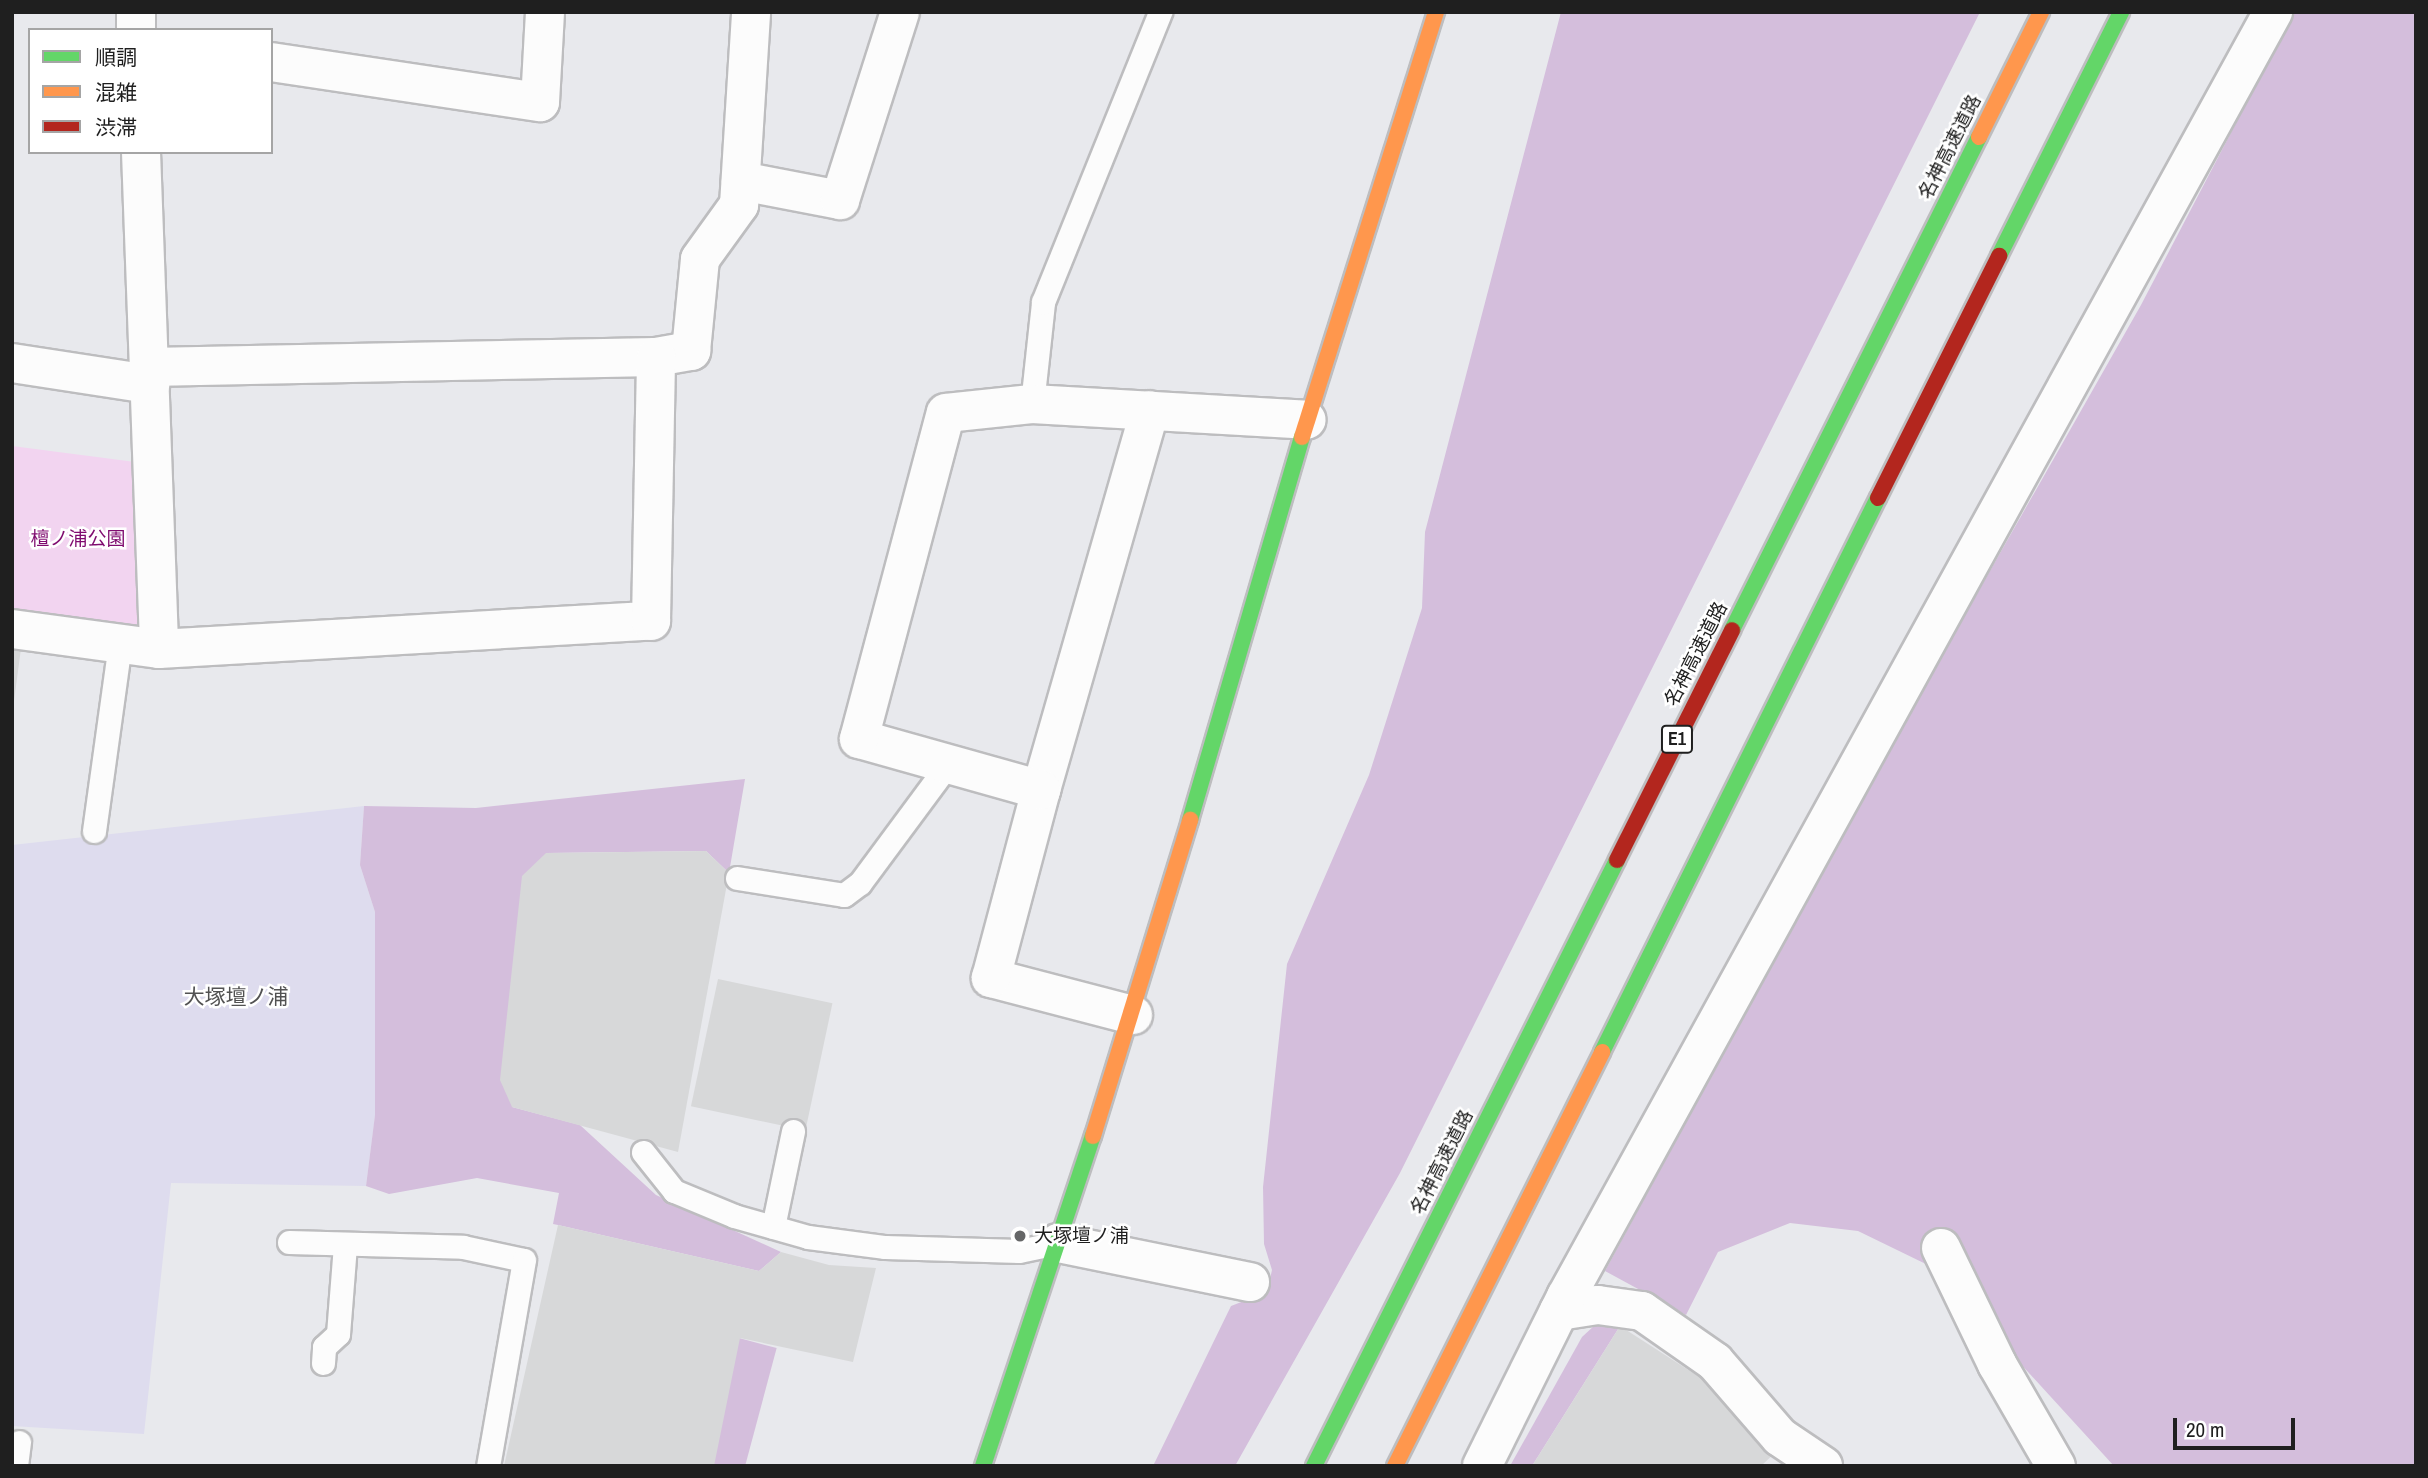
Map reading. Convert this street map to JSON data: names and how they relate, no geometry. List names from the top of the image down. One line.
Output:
{"streets":{"main road":["名神高速道路","E1"]},"districts":["大塚壇ノ浦"],"parks":["檀ノ浦公園"],"places":["大塚壇ノ浦"],"legend":["順調","混雑","渋滞"],"scale_bar":"20 m"}
